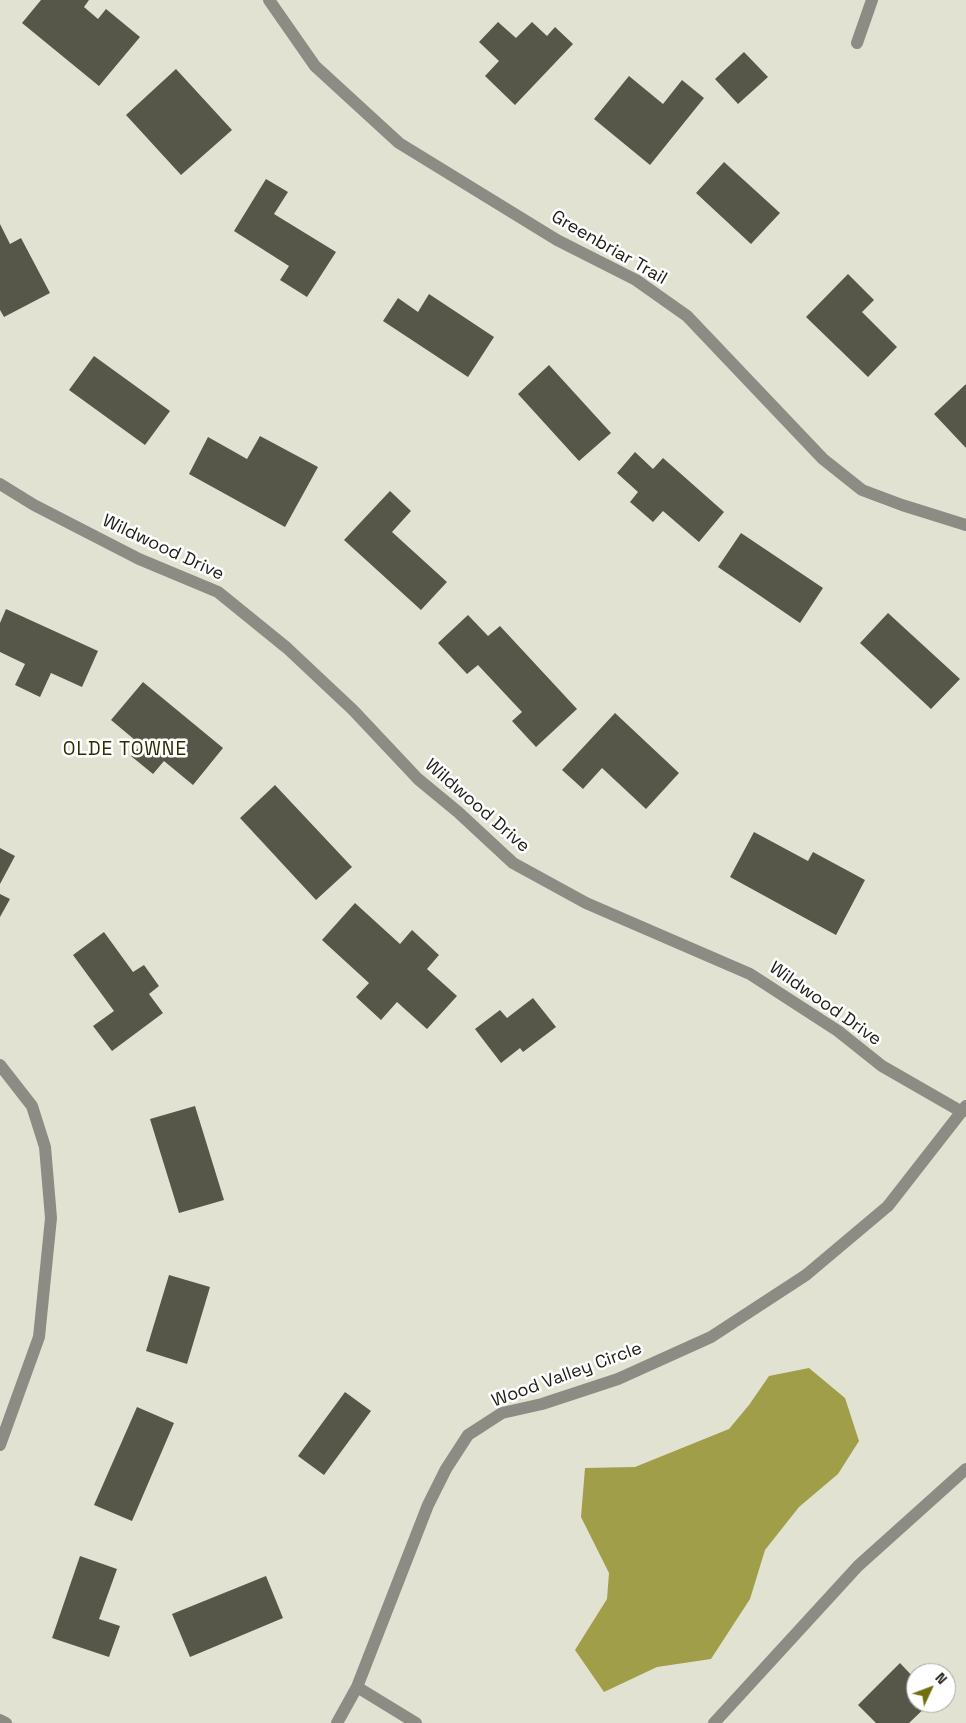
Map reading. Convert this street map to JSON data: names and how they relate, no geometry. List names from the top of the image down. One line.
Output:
{"streets":{"street":["Greenbriar Trail","Wildwood Drive","Wood Valley Circle"]},"crossings":[["Wildwood Drive","Wood Valley Circle"]],"districts":["OLDE TOWNE"],"north":"top right"}
